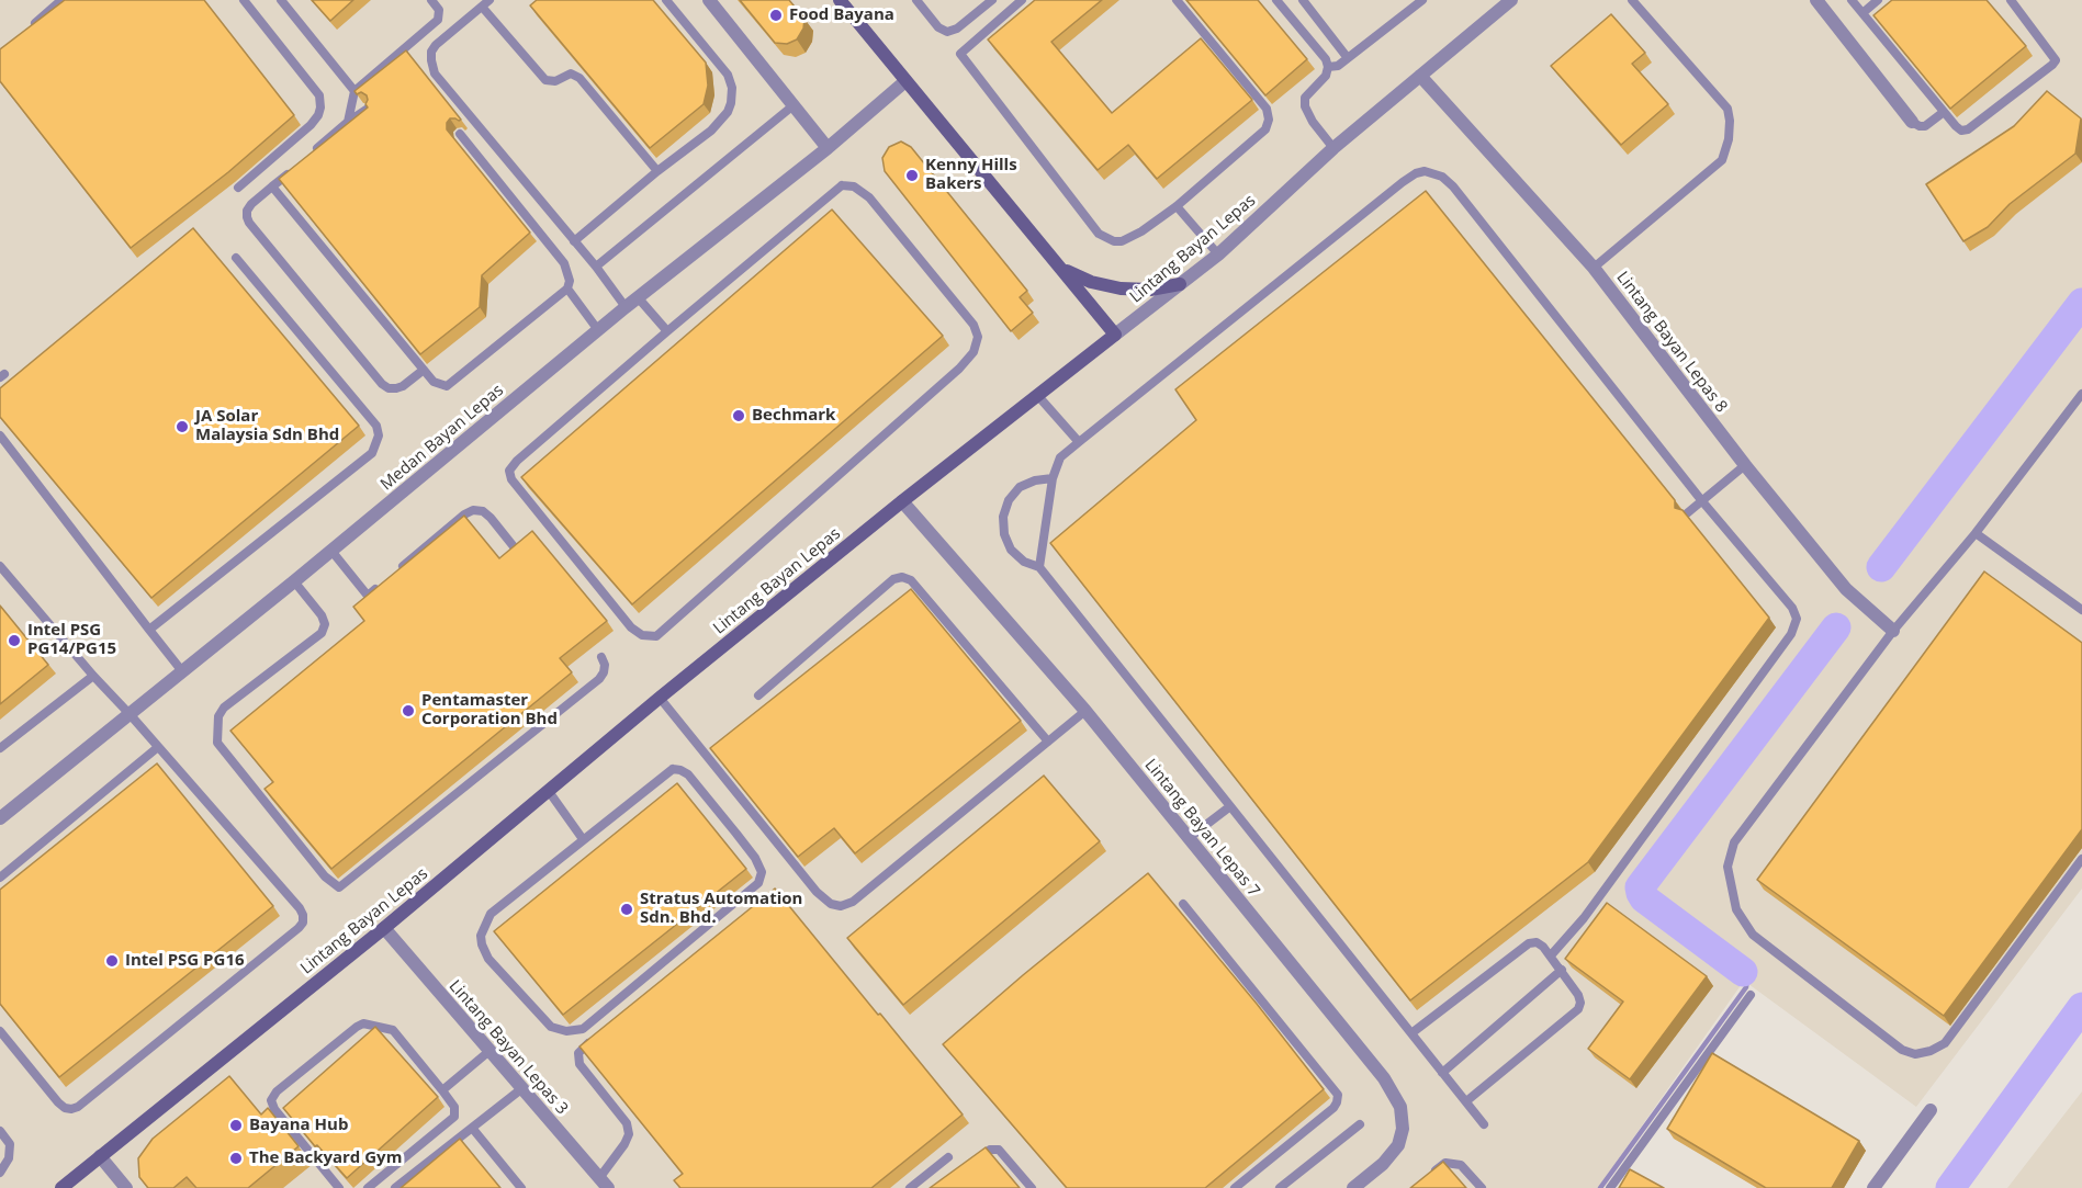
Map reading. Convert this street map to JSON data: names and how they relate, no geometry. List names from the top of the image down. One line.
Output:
{"streets":{"street":["Lintang Bayan Lepas","Lintang Bayan Lepas 8","Medan Bayan Lepas","Lintang Bayan Lepas 7","Lintang Bayan Lepas 3"]},"crossings":[["Lintang Bayan Lepas","Lintang Bayan Lepas 8"],["Lintang Bayan Lepas","Lintang Bayan Lepas 7"],["Lintang Bayan Lepas","Lintang Bayan Lepas 3"]],"places":["Food Bayana","Kenny Hills Bakers","Bechmark","JA Solar Malaysia Sdn Bhd","Intel PSG PG14/PG15","Pentamaster Corporation Bhd","Stratus Automation Sdn. Bhd.","Intel PSG PG16","Bayana Hub","The Backyard Gym"]}
